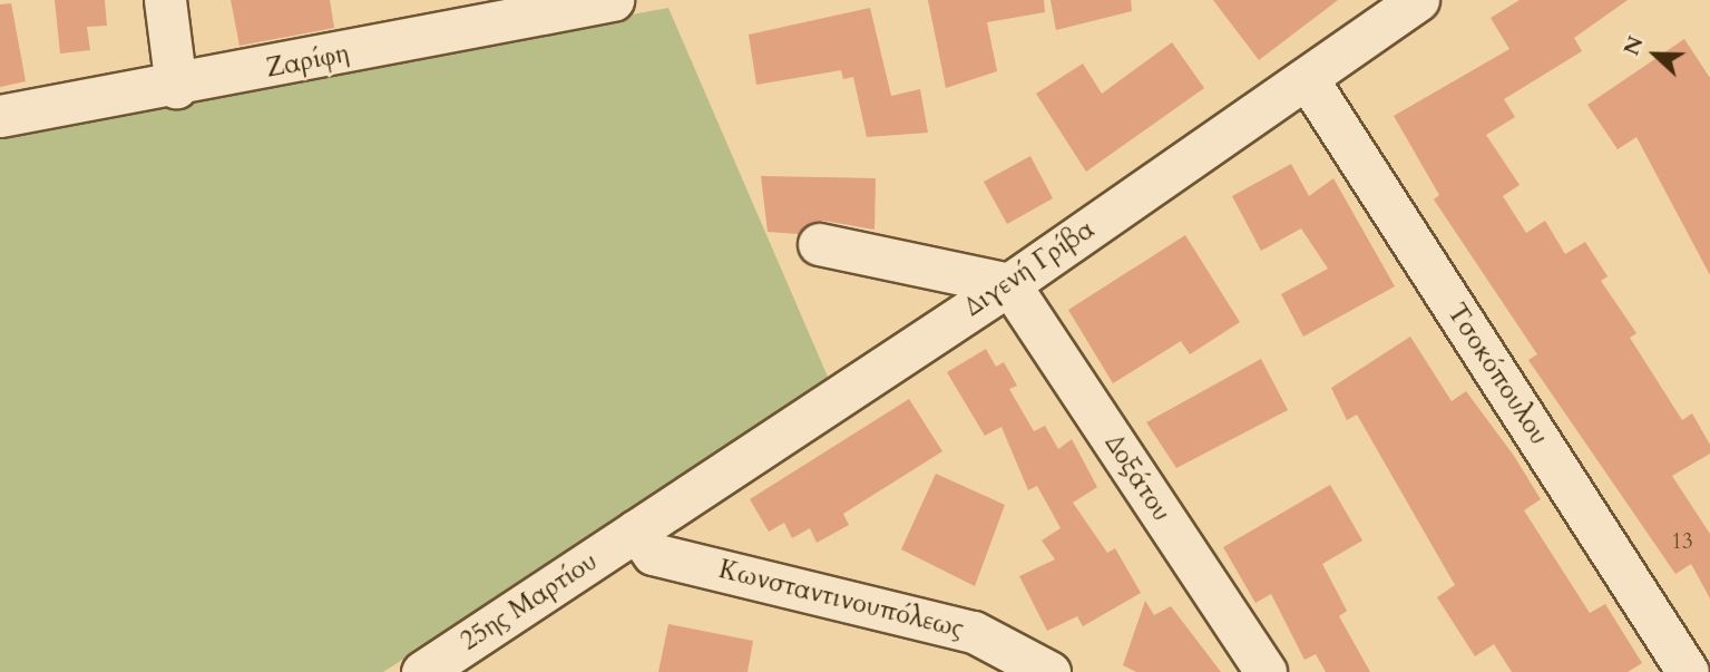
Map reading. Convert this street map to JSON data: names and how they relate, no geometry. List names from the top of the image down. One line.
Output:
{"streets":{"street":["Ζαρίφη","Διγενή Γρίβα","Τσοκόπουλου","Δοξάτου","Κωνσταντινουπόλεως","25ης Μαρτίου"]},"crossings":[["Διγενή Γρίβα","Τσοκόπουλου"],["Διγενή Γρίβα","Δοξάτου"],["Διγενή Γρίβα","Κωνσταντινουπόλεως"],["Διγενή Γρίβα","25ης Μαρτίου"],["Κωνσταντινουπόλεως","25ης Μαρτίου"]],"house_numbers":["13"],"north":"left"}
